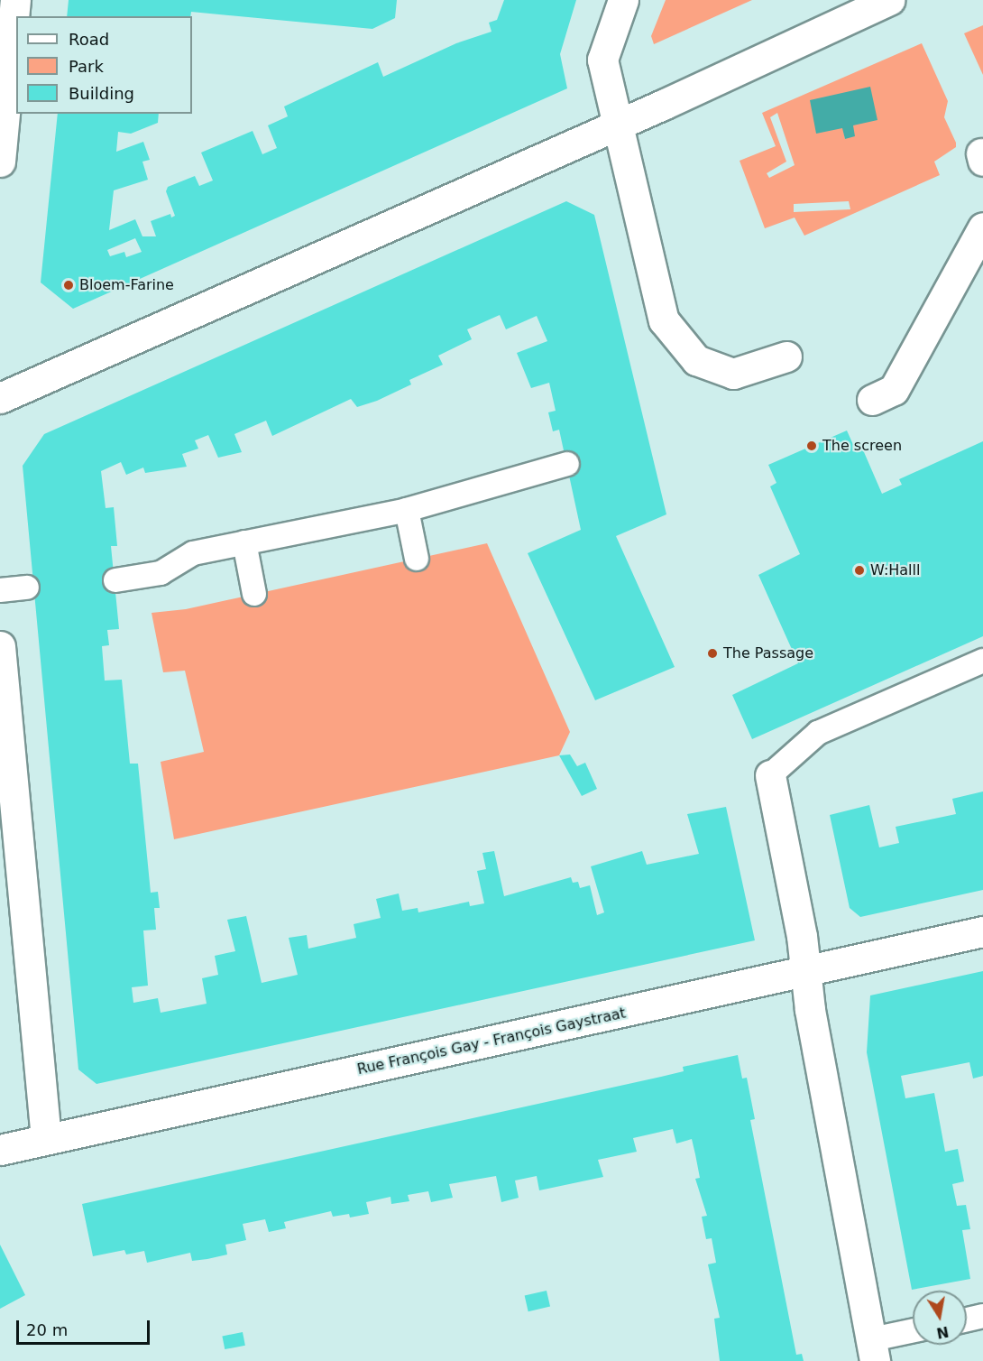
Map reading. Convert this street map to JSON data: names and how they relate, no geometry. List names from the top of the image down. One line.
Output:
{"streets":{"street":["Rue François Gay - François Gaystraat"]},"places":["Bloem-Farine","The screen","W:Halll","The Passage"],"legend":["Road","Park","Building"],"scale_bar":"20 m","north":"bottom"}
